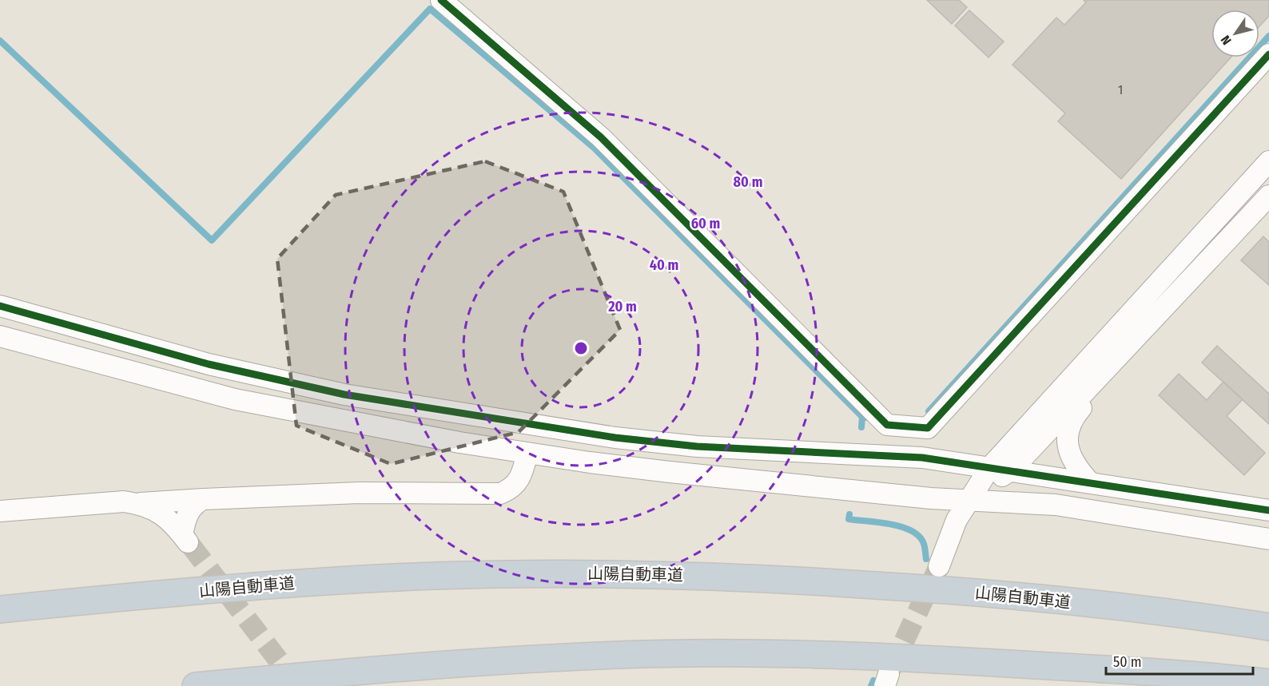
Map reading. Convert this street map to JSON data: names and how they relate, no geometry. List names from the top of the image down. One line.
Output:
{"streets":{"highway":["山陽自動車道"]},"house_numbers":["1"],"scale_bar":"50 m","north":"bottom left","rings":["80 m","60 m","40 m","20 m"]}
